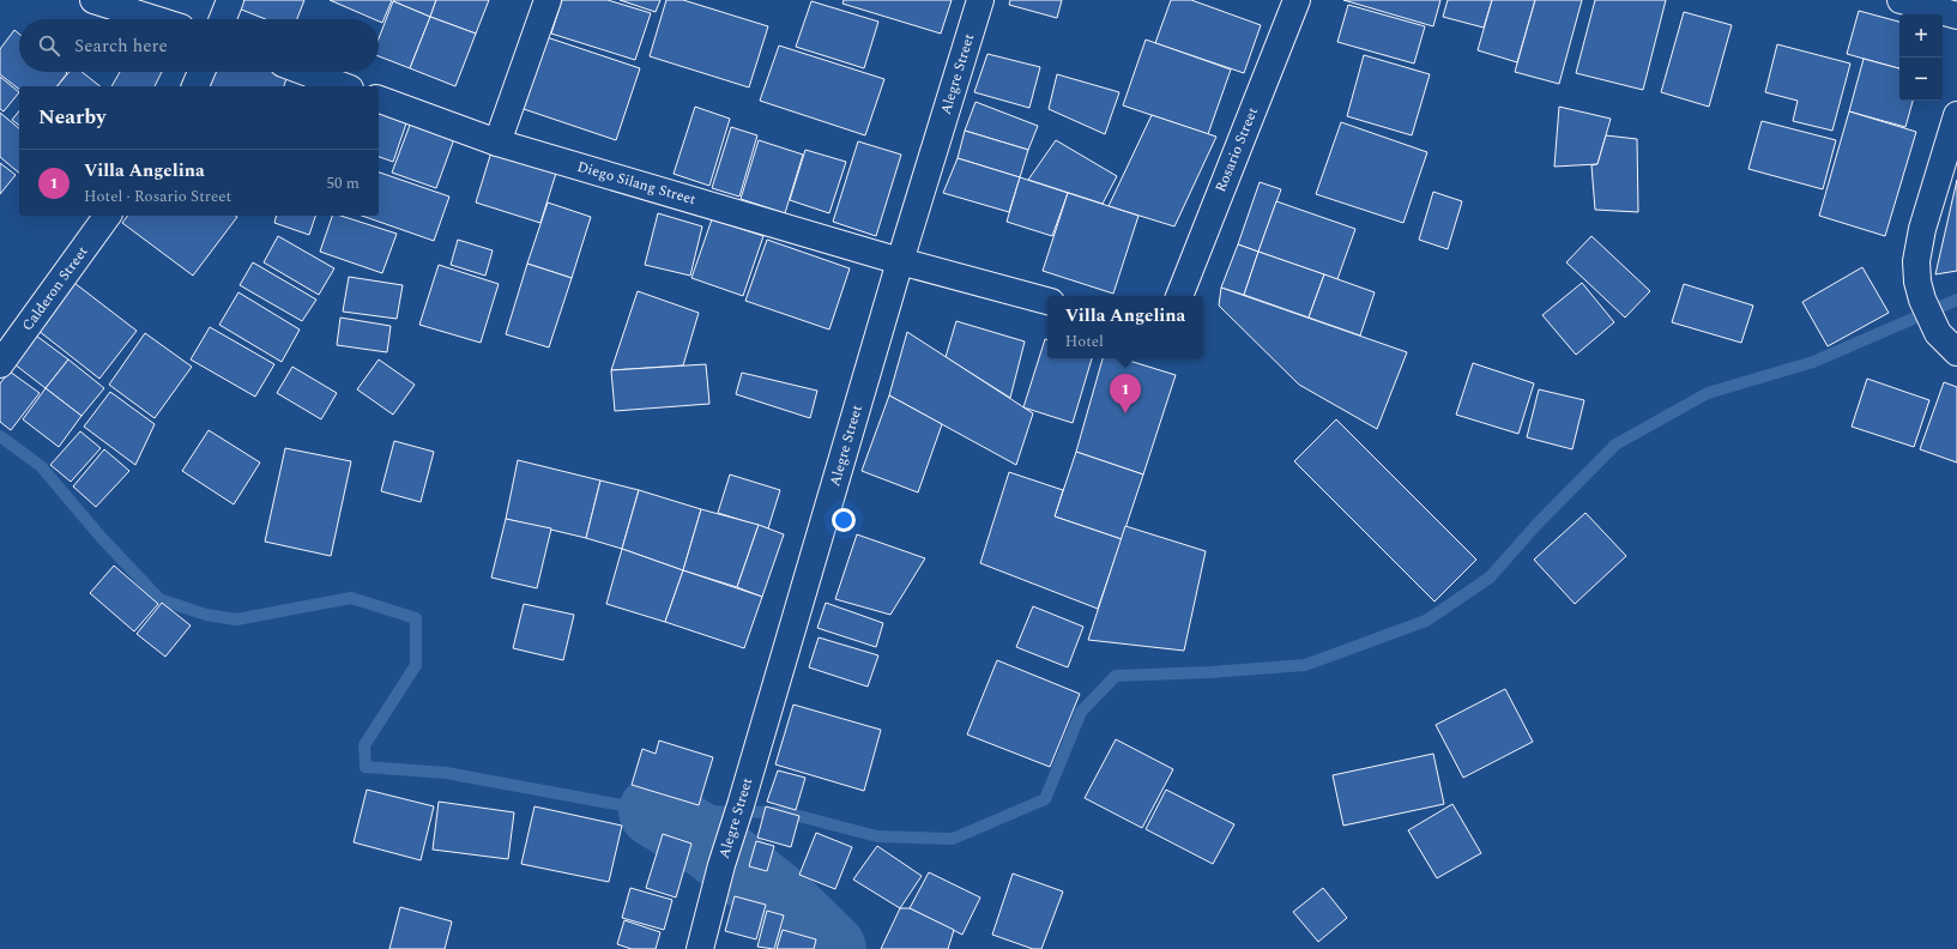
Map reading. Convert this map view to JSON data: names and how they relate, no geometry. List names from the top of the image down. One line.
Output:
{"streets":{"street":["Alegre Street","Rosario Street","Diego Silang Street","Calderon Street"]},"crossings":[["Alegre Street","Diego Silang Street"]],"page":{"map_buttons":["+","−"],"search":"Search here","heading":"Nearby","list":[{"mark":"1","name":"Villa Angelina","note":"Hotel · Rosario Street","value":"50 m"}],"popup":["Villa Angelina","Hotel"],"pins":"1"}}
